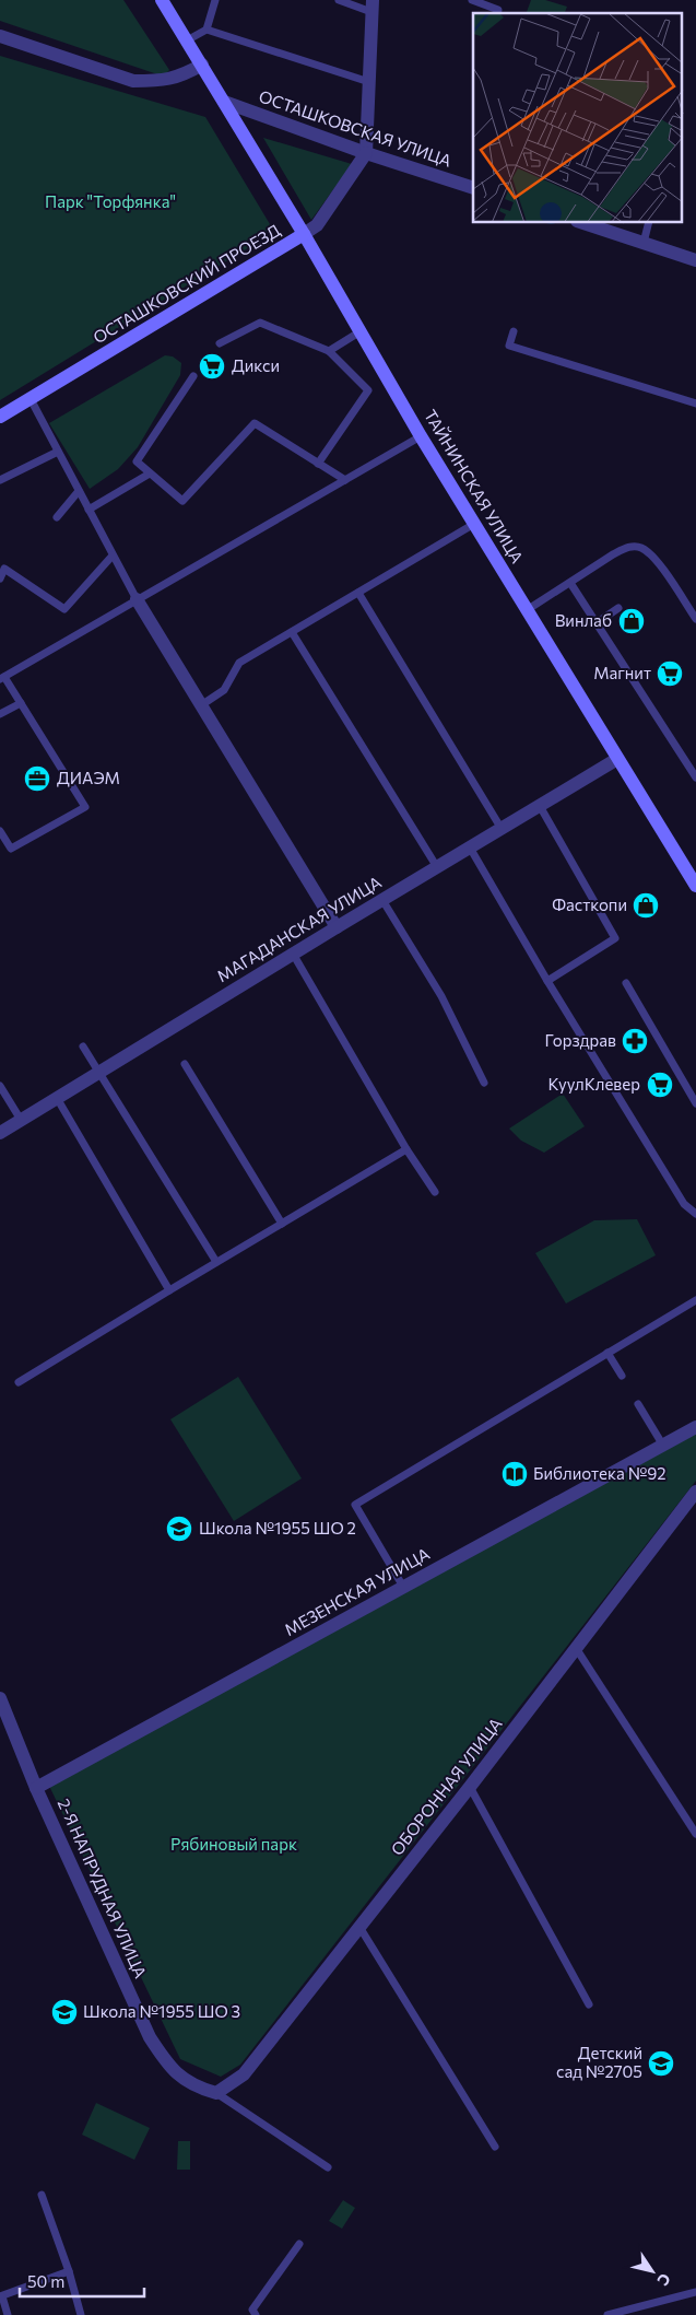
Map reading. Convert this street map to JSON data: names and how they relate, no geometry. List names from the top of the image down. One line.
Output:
{"streets":{"main road":["ОСТАШКОВСКИЙ ПРОЕЗД","ТАЙНИНСКАЯ УЛИЦА"],"street":["ОСТАШКОВСКАЯ УЛИЦА","МАГАДАНСКАЯ УЛИЦА","МЕЗЕНСКАЯ УЛИЦА","ОБОРОННАЯ УЛИЦА","2-Я НАПРУДНАЯ УЛИЦА"]},"crossings":[["ОСТАШКОВСКАЯ УЛИЦА","ОСТАШКОВСКИЙ ПРОЕЗД"],["ОСТАШКОВСКАЯ УЛИЦА","ТАЙНИНСКАЯ УЛИЦА"],["ОСТАШКОВСКИЙ ПРОЕЗД","ТАЙНИНСКАЯ УЛИЦА"],["ТАЙНИНСКАЯ УЛИЦА","МАГАДАНСКАЯ УЛИЦА"],["МЕЗЕНСКАЯ УЛИЦА","2-Я НАПРУДНАЯ УЛИЦА"],["ОБОРОННАЯ УЛИЦА","2-Я НАПРУДНАЯ УЛИЦА"]],"parks":["Парк \"Торфянка\"","Рябиновый парк"],"places":{"supermarket":["Дикси","Магнит","КуулКлевер"],"shop":["Винлаб","Фасткопи"],"office":["ДИАЭМ"],"pharmacy":["Горздрав"],"library":["Библиотека №92"],"school or university":["Школа №1955 ШО 2","Школа №1955 ШО 3","Детский сад №2705"]},"scale_bar":"50 m","north":"bottom right"}
